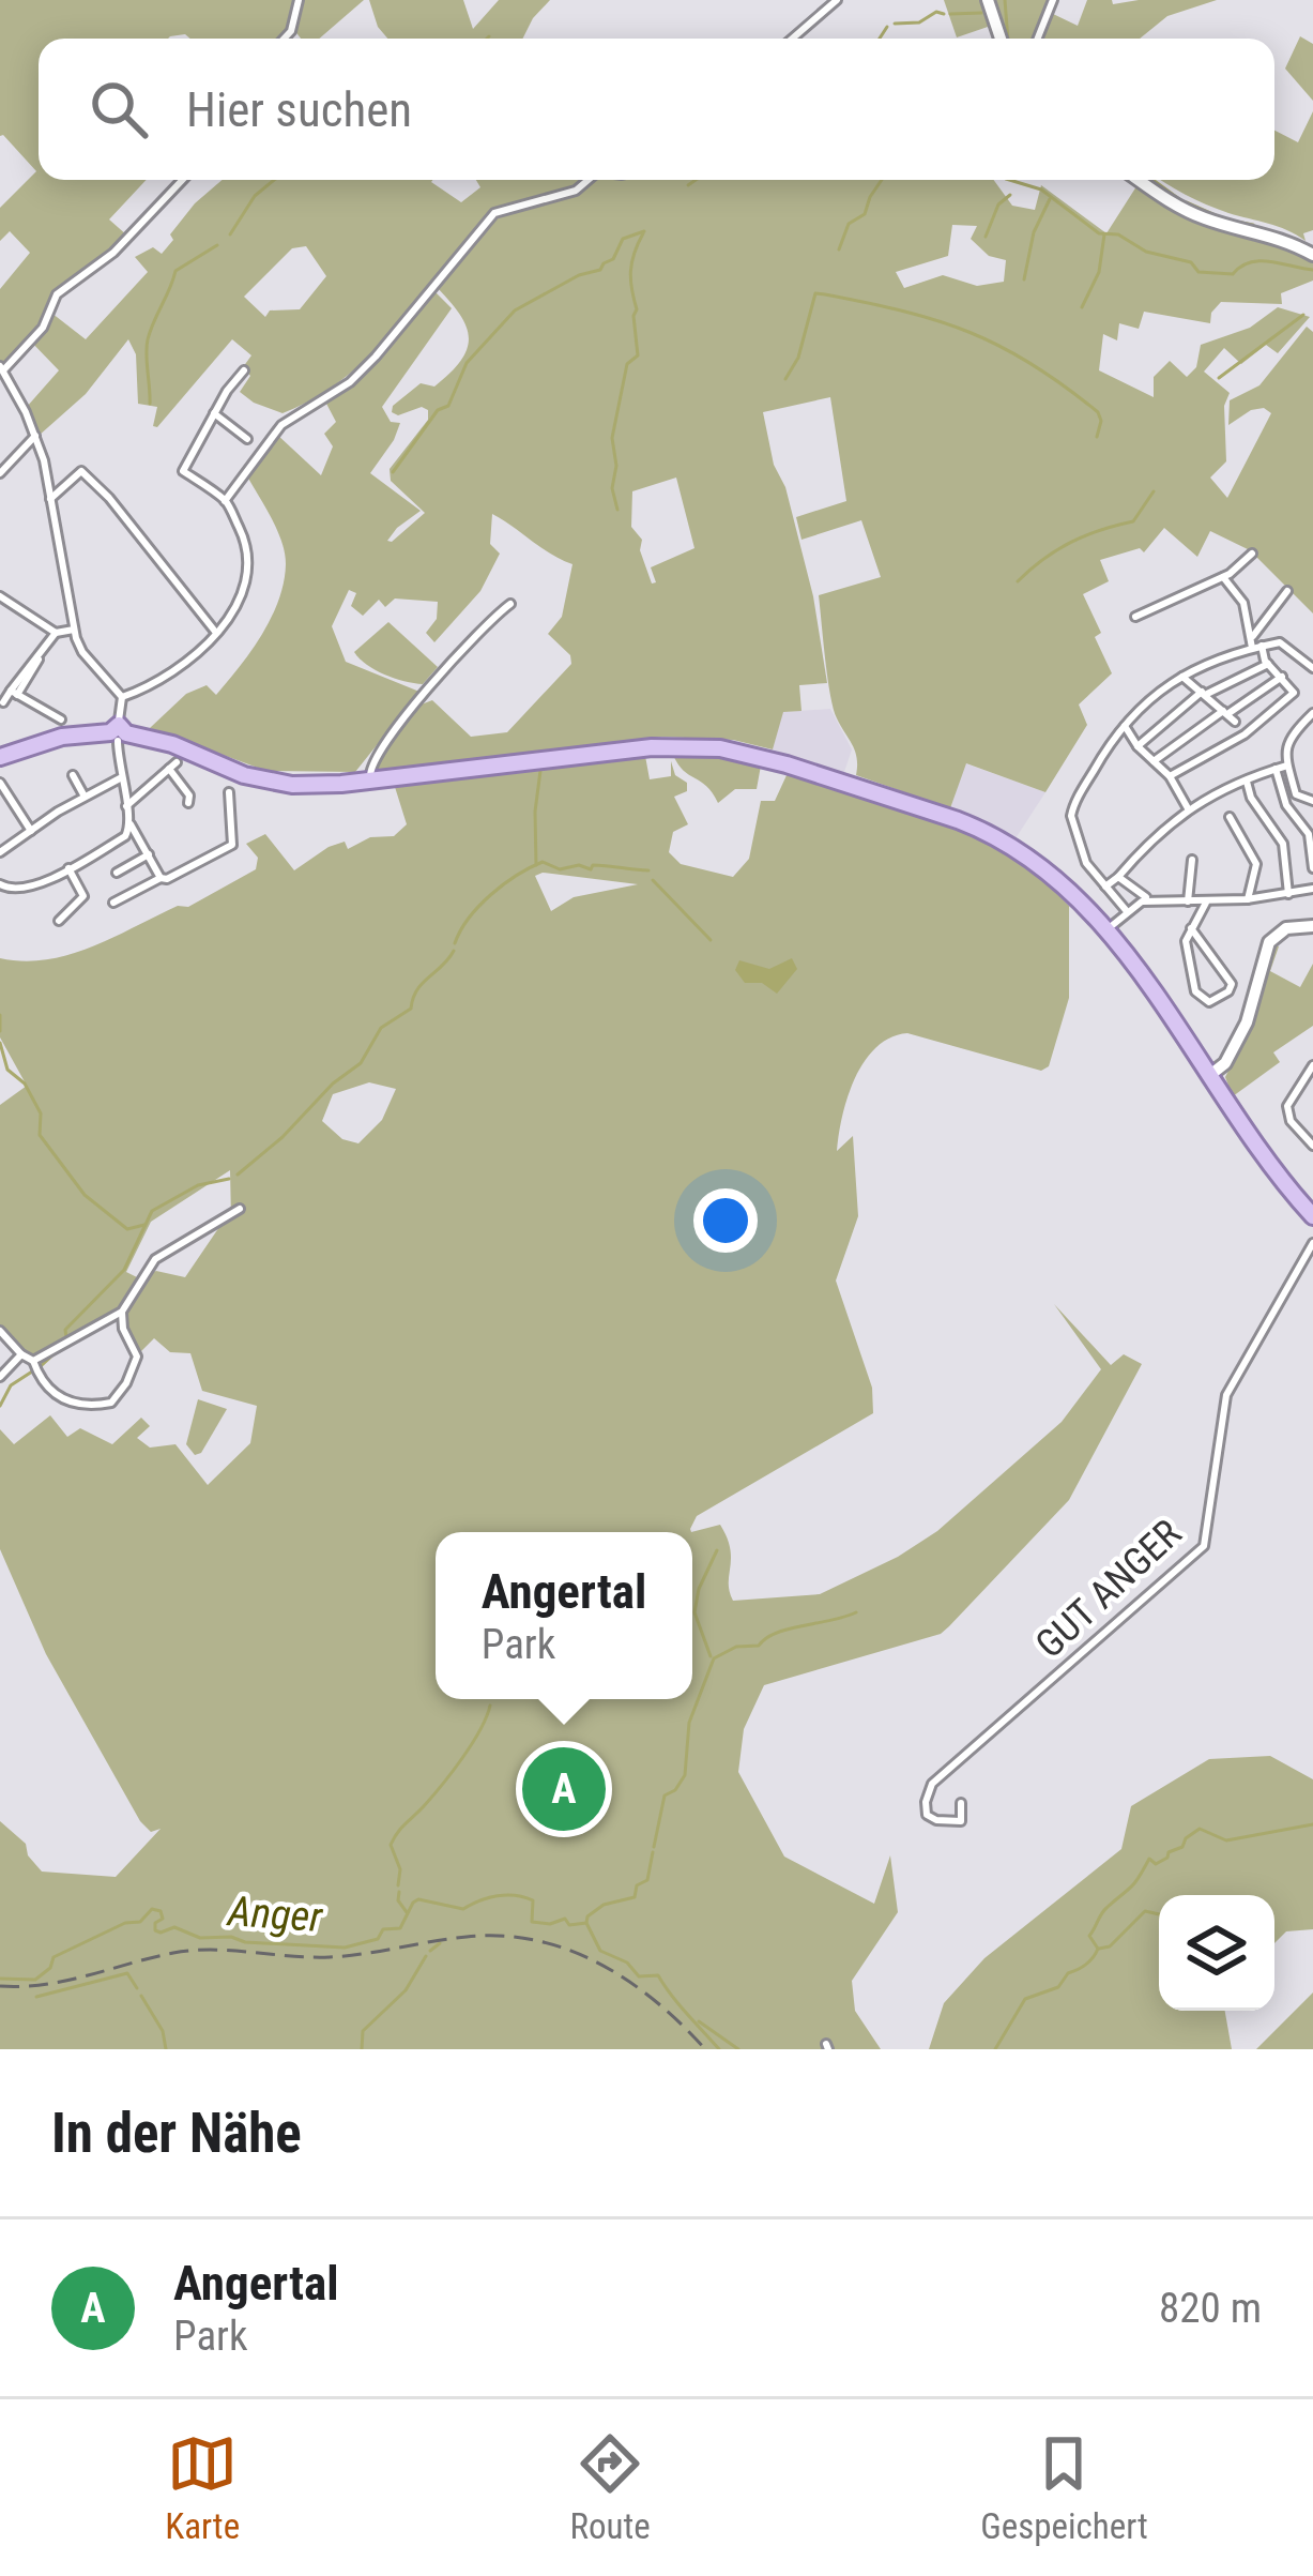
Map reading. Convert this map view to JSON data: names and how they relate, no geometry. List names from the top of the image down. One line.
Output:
{"streets":{"street":["GUT ANGER"]},"water":["Anger"],"page":{"search":"Hier suchen","popup":["Angertal","Park"],"pins":"A","heading":"In der Nähe","list":[{"mark":"A","name":"Angertal","note":"Park","value":"820 m"}],"nav":["Karte","Route","Gespeichert"]}}
